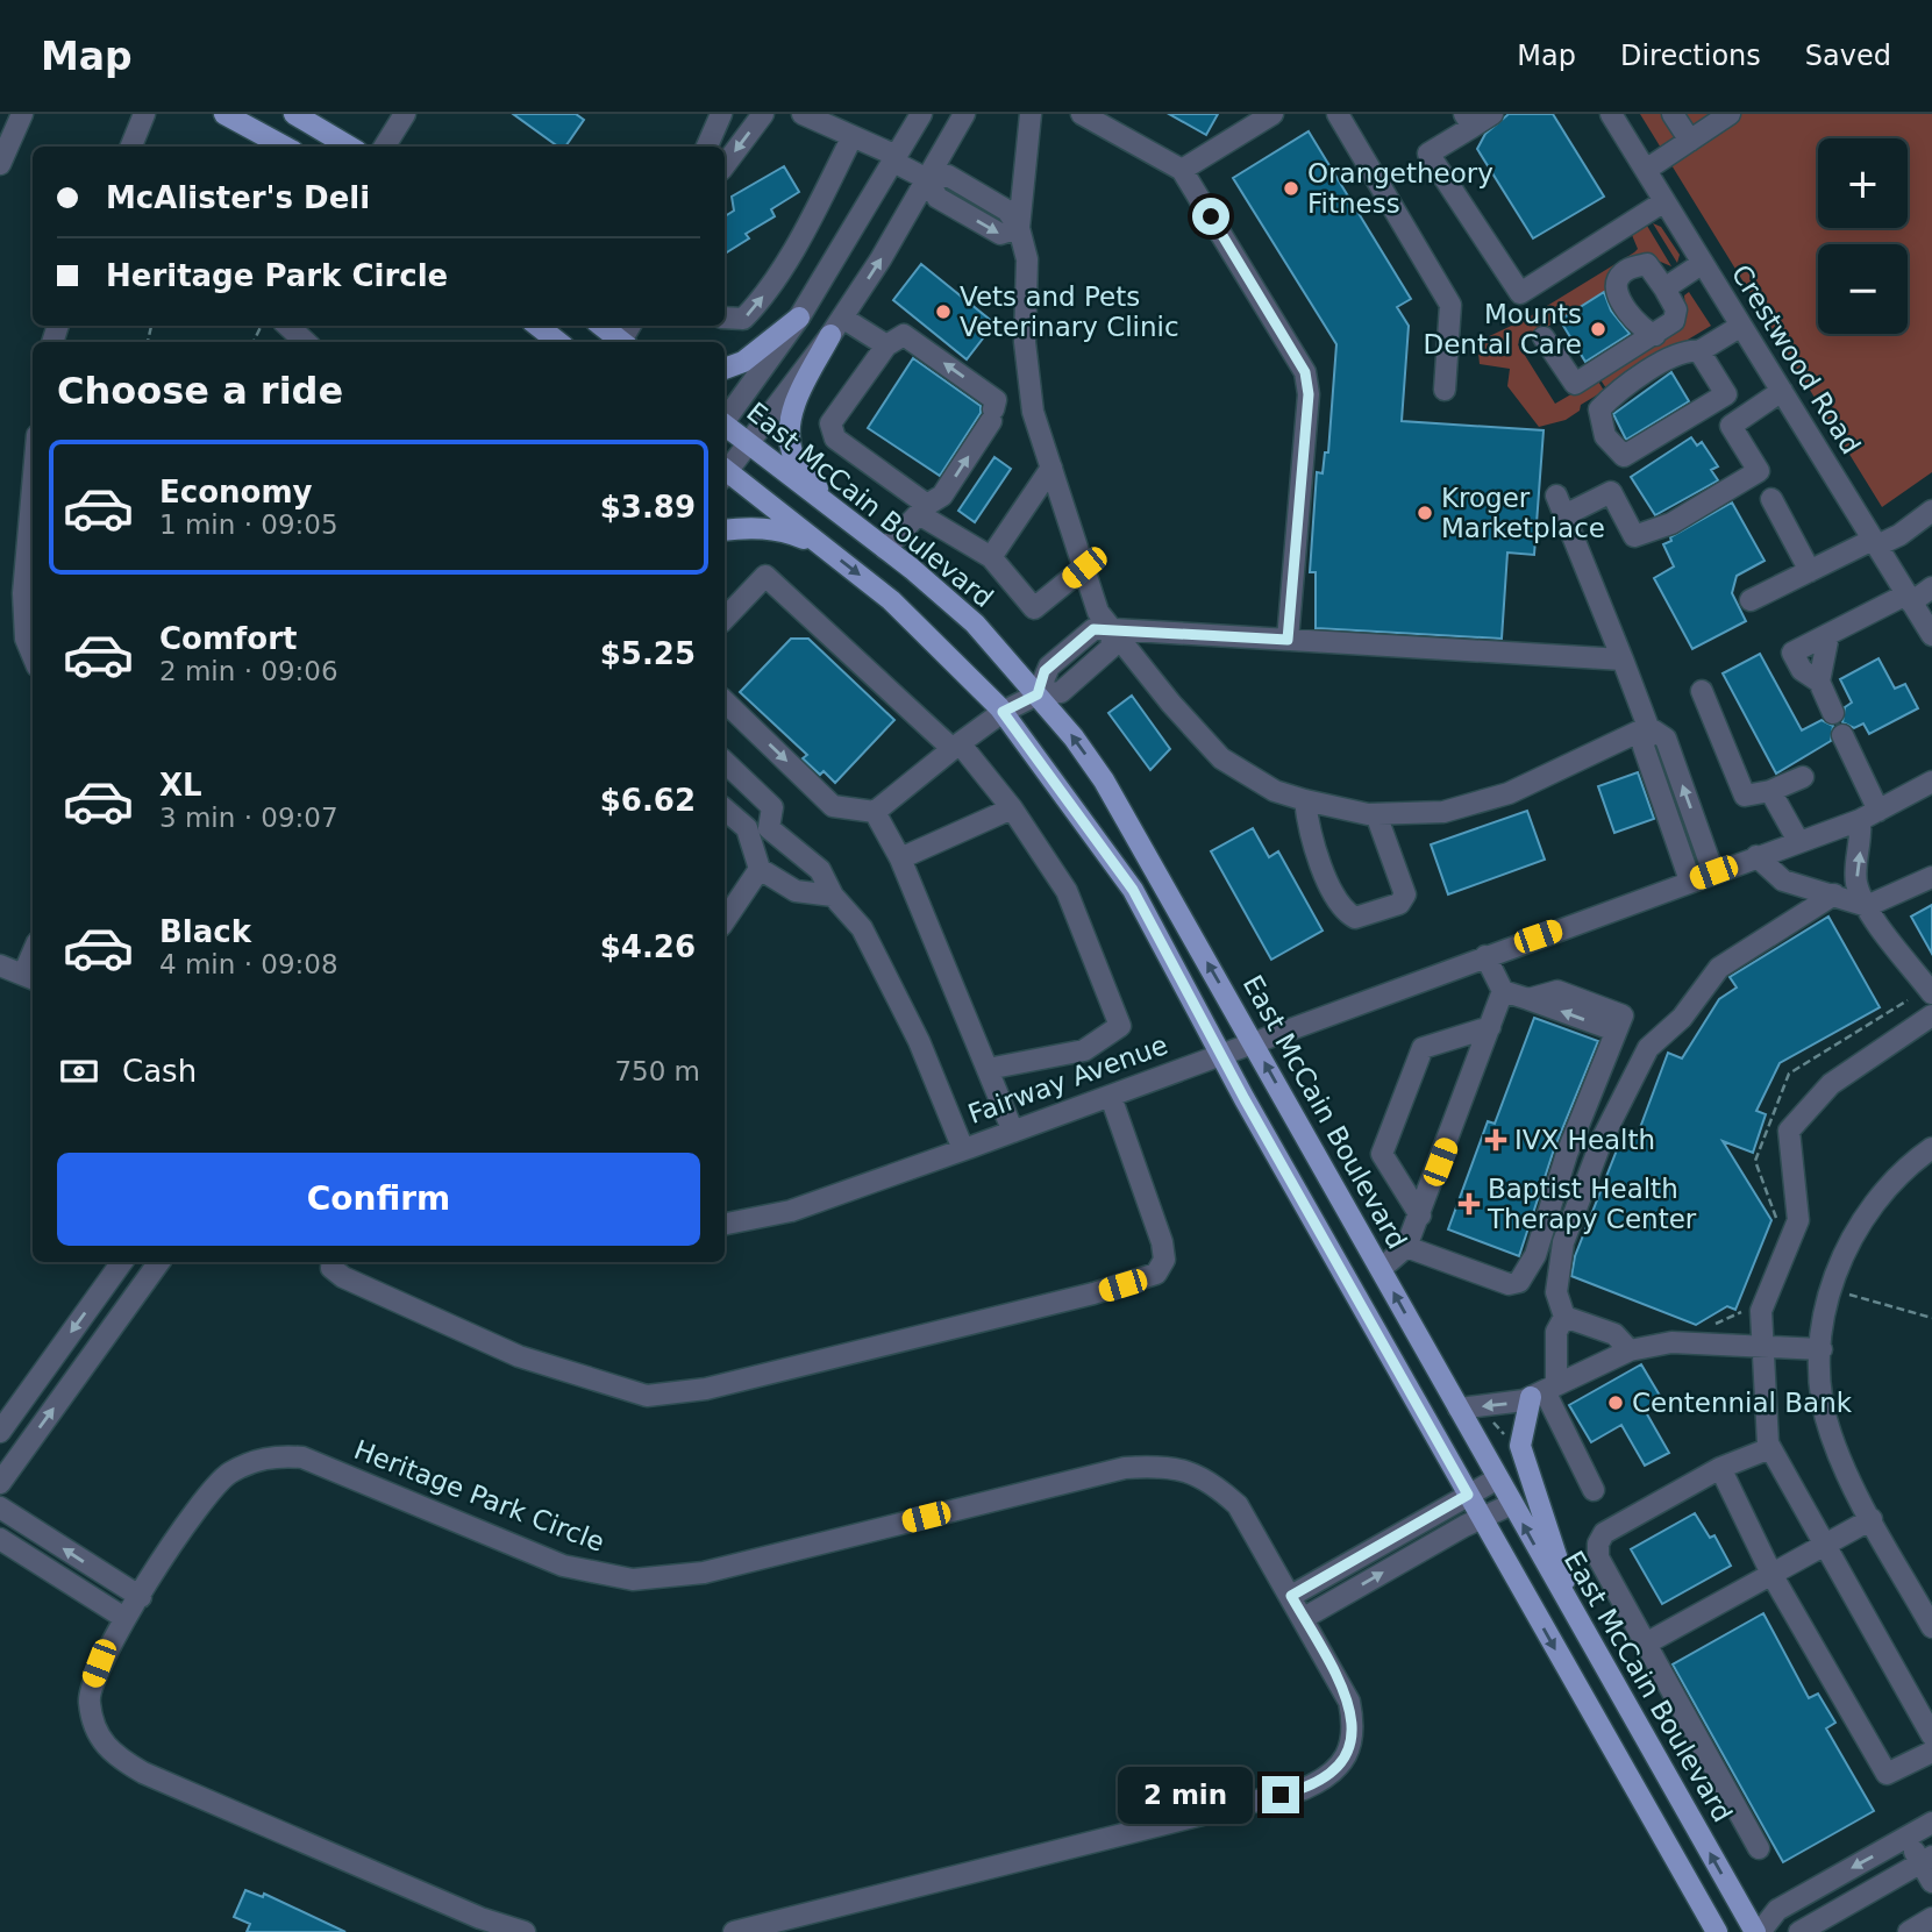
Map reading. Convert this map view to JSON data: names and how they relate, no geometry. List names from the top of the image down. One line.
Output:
{"streets":{"main road":["East McCain Boulevard"],"street":["Crestwood Road","Fairway Avenue","Heritage Park Circle"]},"crossings":[["East McCain Boulevard","Fairway Avenue"]],"places":{"other":["Orangetheory Fitness","Vets and Pets Veterinary Clinic","Mounts Dental Care","Kroger Marketplace","Centennial Bank"],"health":["IVX Health","Baptist Health Therapy Center"]},"page":{"header":"Map","nav":["Map","Directions","Saved"],"map_buttons":["+","−"],"banner":["McAlister's Deli","Heritage Park Circle"],"heading":"Choose a ride","list":[{"name":"Economy","note":"1 min · 09:05","value":"$3.89"},{"name":"Comfort","note":"2 min · 09:06","value":"$5.25"},{"name":"XL","note":"3 min · 09:07","value":"$6.62"},{"name":"Black","note":"4 min · 09:08","value":"$4.26"}],"pay":["Cash","750 m"],"buttons":"Confirm","bubble":"2 min"}}
